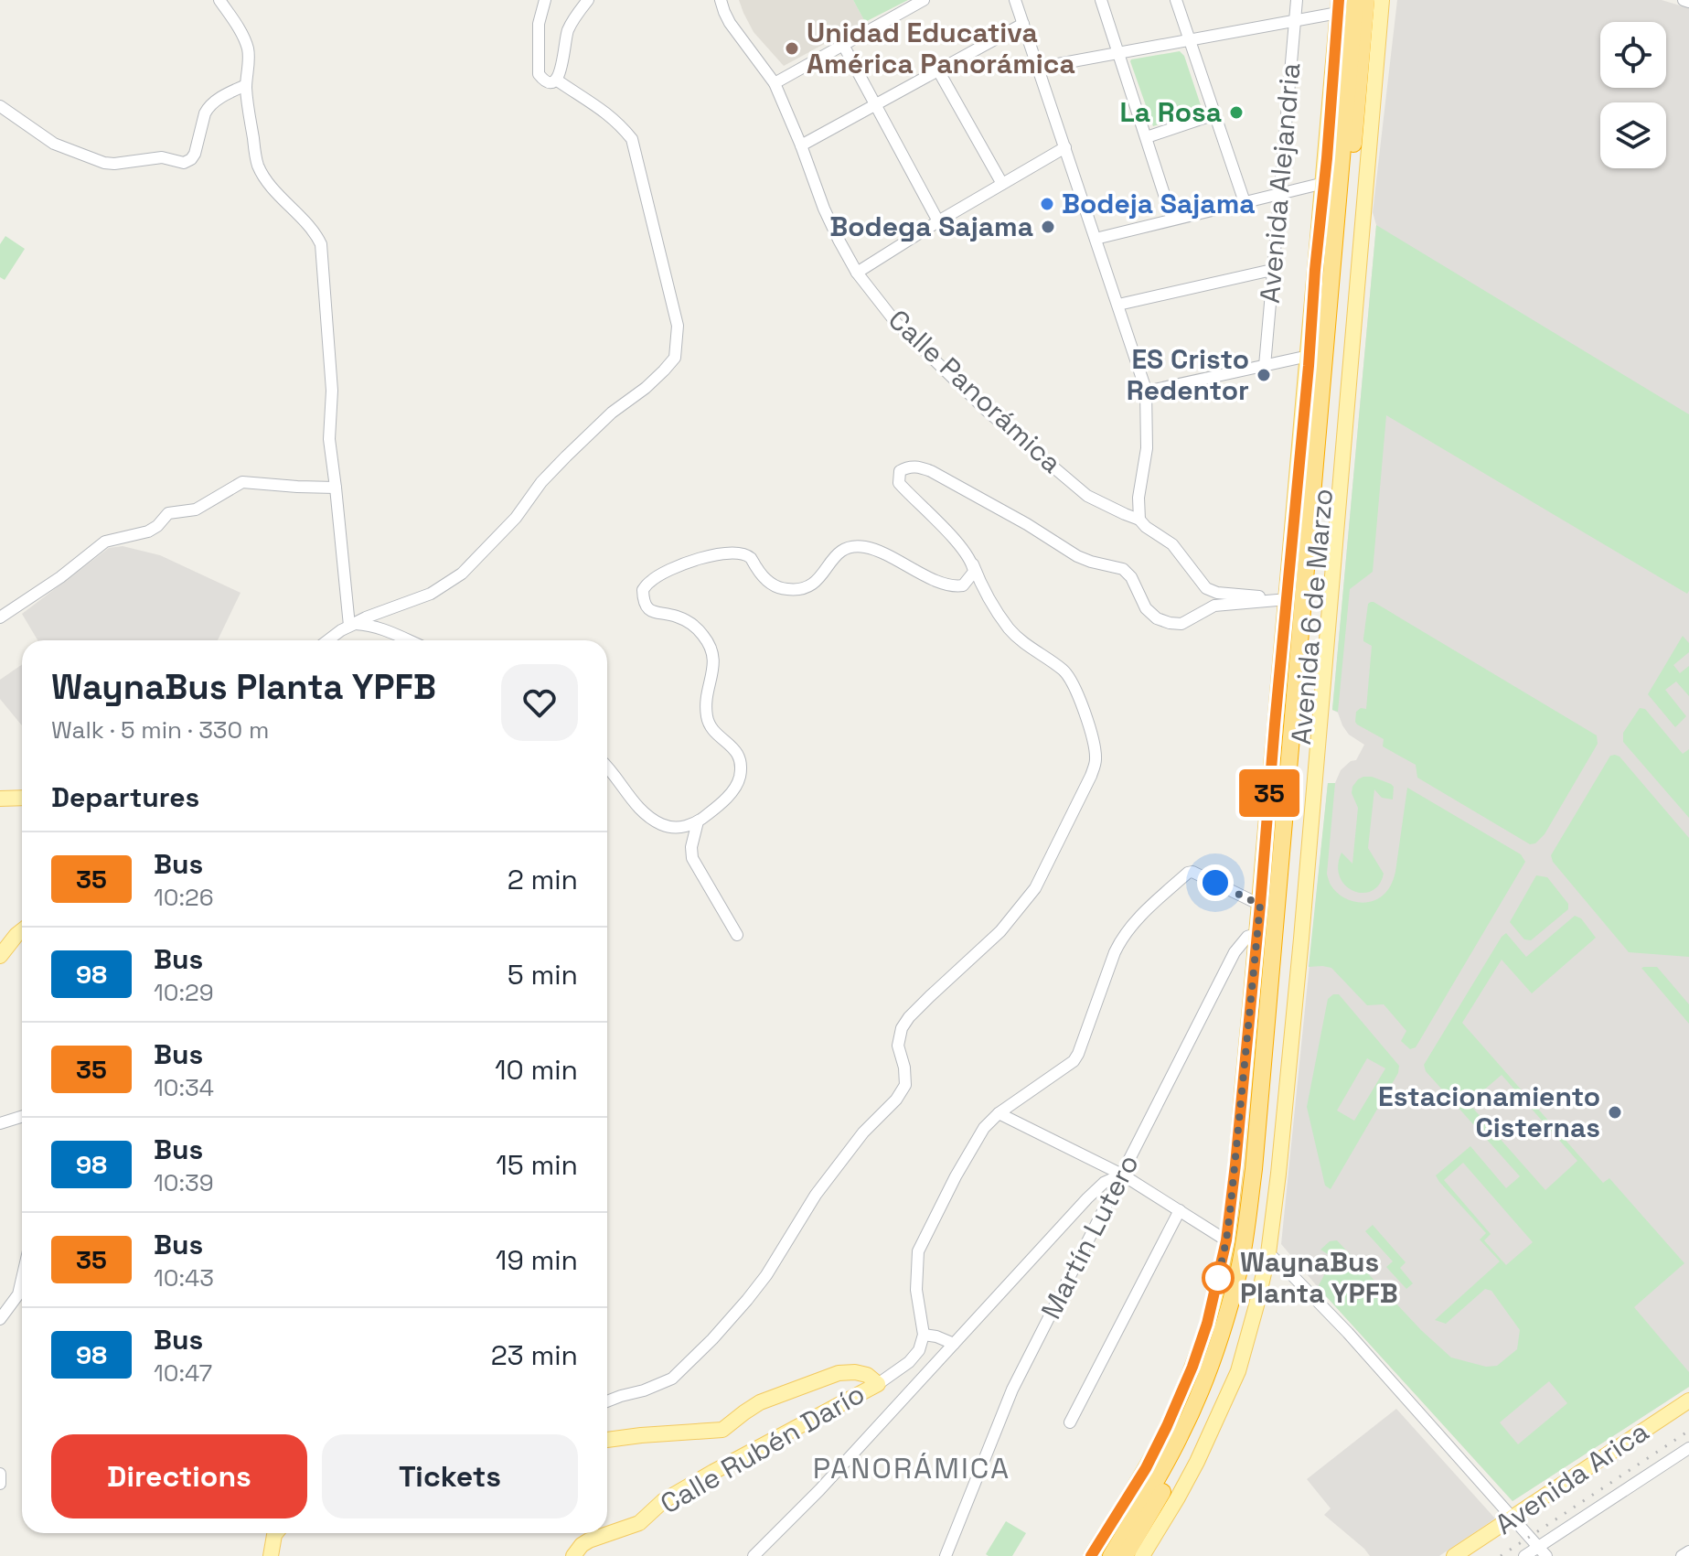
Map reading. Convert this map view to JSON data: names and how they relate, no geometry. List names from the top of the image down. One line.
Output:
{"streets":{"highway":["Avenida 6 de Marzo"],"main road":["Calle Rubén Darío","Avenida Arica"],"street":["Avenida Alejandria","Calle Panorámica","Martín Lutero"]},"crossings":[["Calle Panorámica","Avenida 6 de Marzo"],["Avenida 6 de Marzo","Martín Lutero"]],"districts":["PANORÁMICA"],"places":["Unidad Educativa América Panorámica","La Rosa","Bodeja Sajama","Bodega Sajama","ES Cristo Redentor","Estacionamiento Cisternas","WaynaBus Planta YPFB"],"lines":["bus line 35"],"page":{"on_map":"35","heading":[["WaynaBus Planta YPFB","Walk · 5 min · 330 m"],"Departures"],"list":[{"mark":"35","name":"Bus","note":"10:26","value":"2 min"},{"mark":"98","name":"Bus","note":"10:29","value":"5 min"},{"mark":"35","name":"Bus","note":"10:34","value":"10 min"},{"mark":"98","name":"Bus","note":"10:39","value":"15 min"},{"mark":"35","name":"Bus","note":"10:43","value":"19 min"},{"mark":"98","name":"Bus","note":"10:47","value":"23 min"}],"buttons":["Directions","Tickets"]}}
